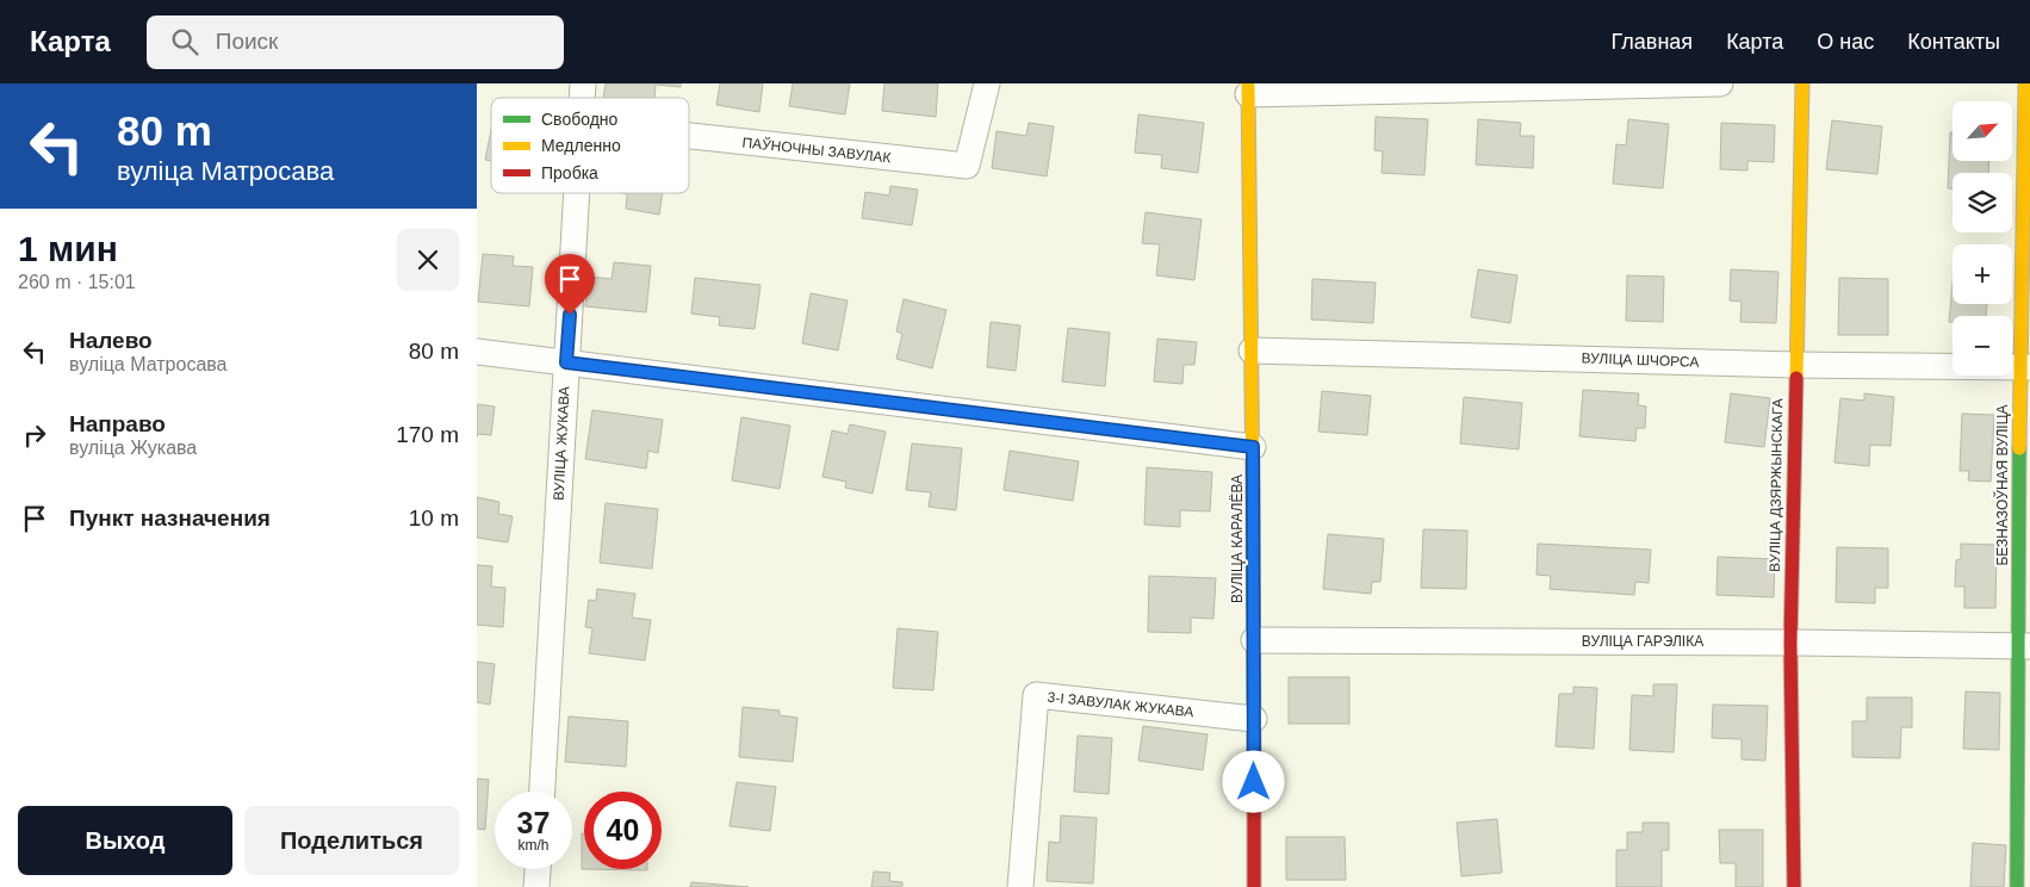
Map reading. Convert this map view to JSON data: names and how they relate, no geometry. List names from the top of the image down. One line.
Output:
{"streets":{"street":["ПАЎНОЧНЫ ЗАВУЛАК","ВУЛІЦА ШЧОРСА","ВУЛІЦА ЖУКАВА","ВУЛІЦА ДЗЯРЖЫНСКАГА","БЕЗНАЗОЎНАЯ ВУЛІЦА","ВУЛІЦА КАРАЛЁВА","ВУЛІЦА ГАРЭЛІКА","3-І ЗАВУЛАК ЖУКАВА"]},"crossings":[["ВУЛІЦА ШЧОРСА","ВУЛІЦА ДЗЯРЖЫНСКАГА"],["ВУЛІЦА ШЧОРСА","БЕЗНАЗОЎНАЯ ВУЛІЦА"],["ВУЛІЦА ШЧОРСА","ВУЛІЦА КАРАЛЁВА"],["ВУЛІЦА ДЗЯРЖЫНСКАГА","ВУЛІЦА ГАРЭЛІКА"],["БЕЗНАЗОЎНАЯ ВУЛІЦА","ВУЛІЦА ГАРЭЛІКА"],["ВУЛІЦА КАРАЛЁВА","ВУЛІЦА ГАРЭЛІКА"],["ВУЛІЦА КАРАЛЁВА","3-І ЗАВУЛАК ЖУКАВА"]],"legend":["Свободно","Медленно","Пробка"],"north":"top right","page":{"header":"Карта","search":"Поиск","nav":["Главная","Карта","О нас","Контакты"],"turn":["80 m","вуліца Матросава"],"map_buttons":["+","−"],"heading":["1 мин","260 m · 15:01"],"list":[{"name":"Налево","note":"вуліца Матросава","value":"80 m"},{"name":"Направо","note":"вуліца Жукава","value":"170 m"},{"name":"Пункт назначения","value":"10 m"}],"speed":"37 km/h","limit":"40","buttons":["Выход","Поделиться"]}}
